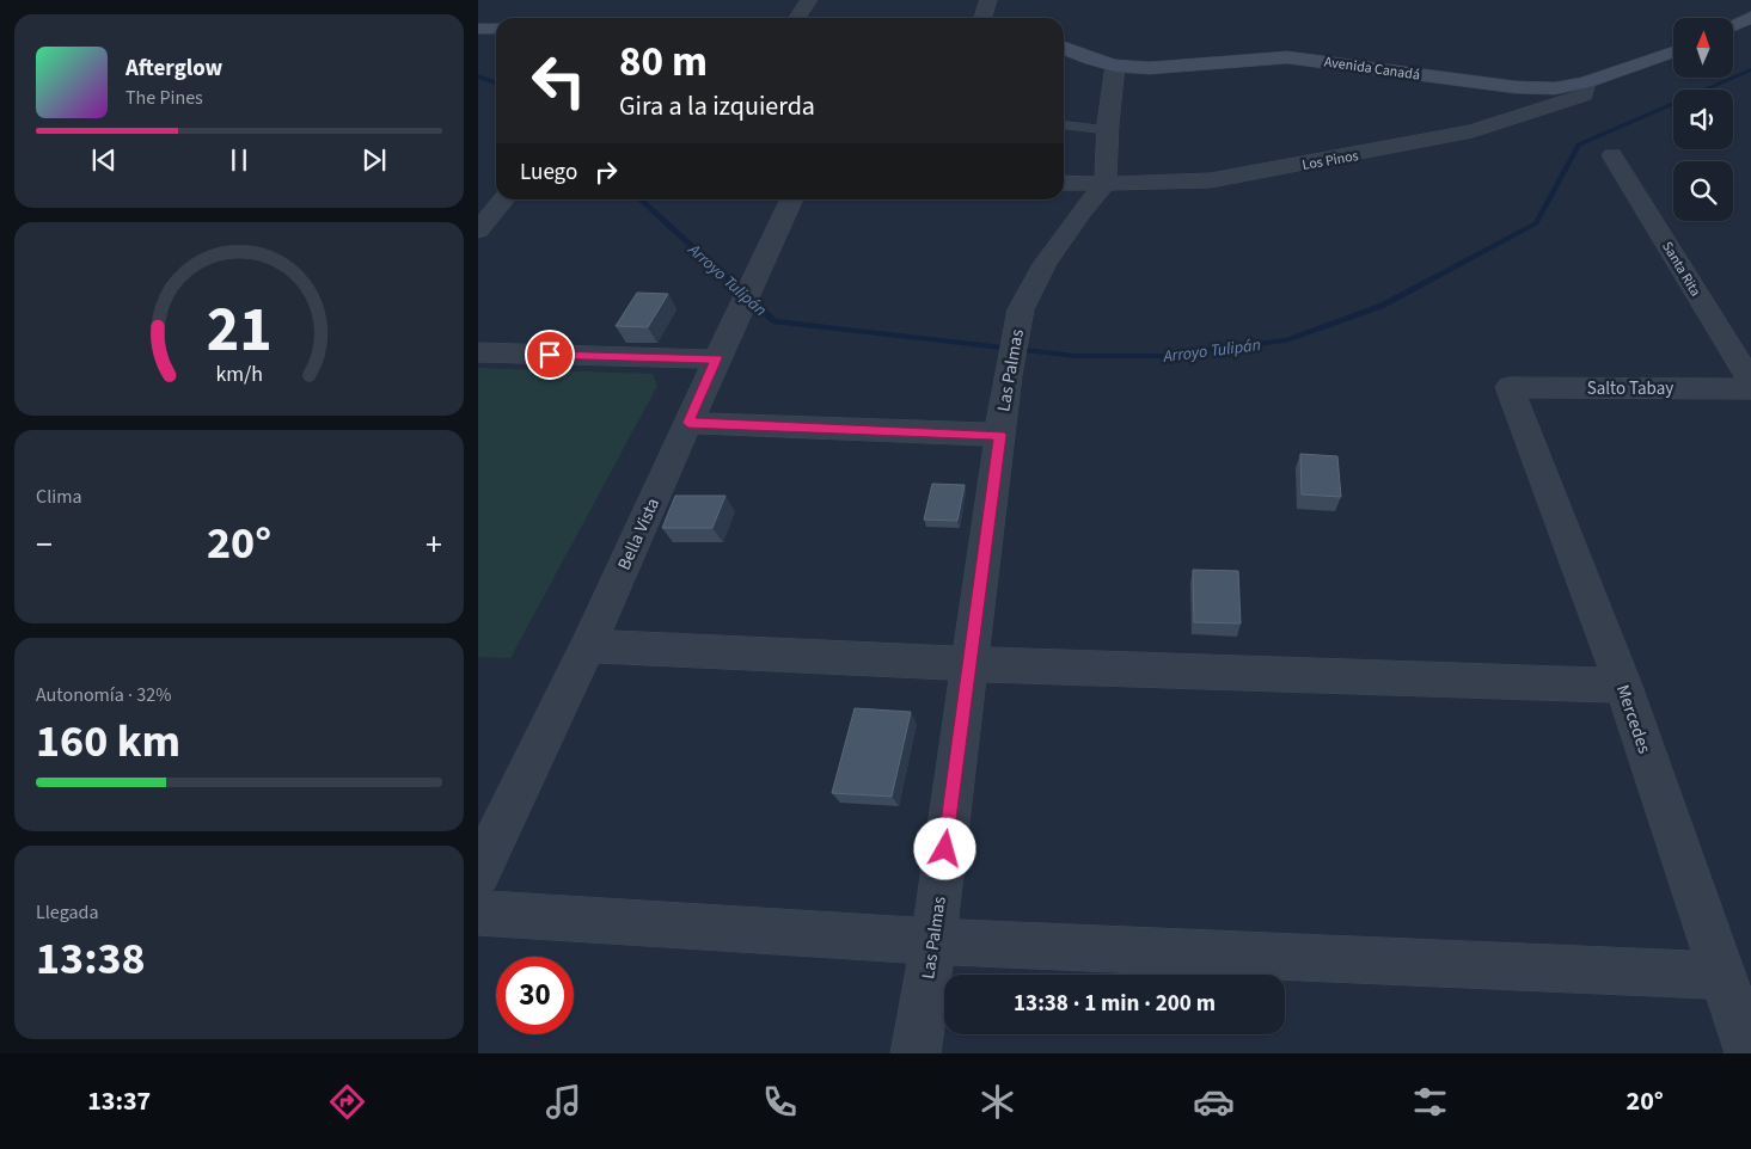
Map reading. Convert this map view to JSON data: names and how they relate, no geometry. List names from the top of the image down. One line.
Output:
{"streets":{"main road":["Avenida Canadá"],"street":["Los Pinos","Santa Rita","Las Palmas","Salto Tabay","Bella Vista","Mercedes"]},"crossings":[["Avenida Canadá","Los Pinos"],["Los Pinos","Las Palmas"],["Salto Tabay","Mercedes"]],"water":["Arroyo Tulipán"],"north":"top","page":{"turn":["80 m","Gira a la izquierda"],"song":["Afterglow","The Pines"],"then":"Luego","tile":["Clima",["Autonomía · 32%","160 km"],["Llegada","13:38"]],"heat":["−","20°","+"],"limit":"30","trip":"13:38 · 1 min · 200 m","tabs":["13:37","20°"],"gauge":["21","km/h"]}}
